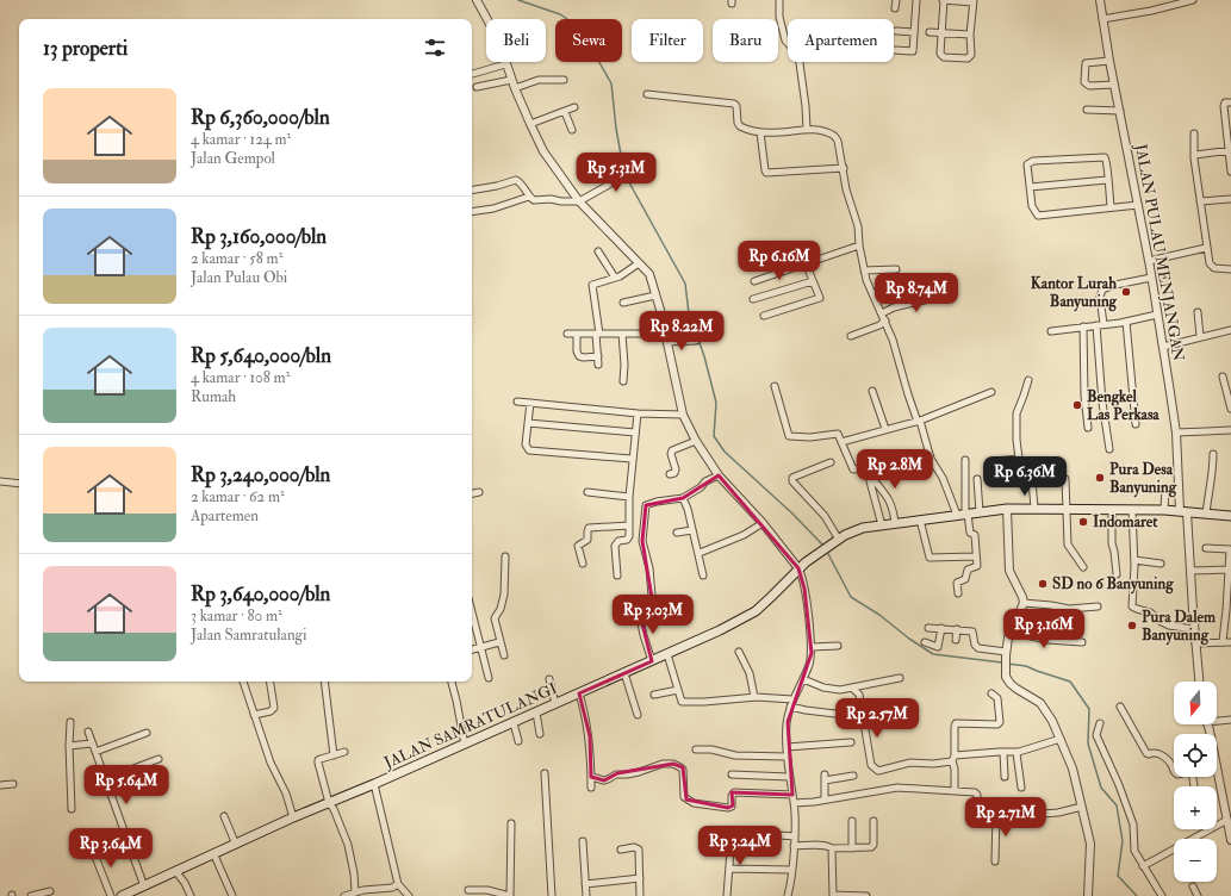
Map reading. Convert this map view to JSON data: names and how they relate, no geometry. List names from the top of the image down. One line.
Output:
{"streets":{"main road":["JALAN SAMRATULANGI"],"street":["JALAN PULAU MENJANGAN"]},"crossings":[["JALAN PULAU MENJANGAN","JALAN SAMRATULANGI"]],"places":["Kantor Lurah Banyuning","Bengkel Las Perkasa","Pura Desa Banyuning","Indomaret","SD no 6 Banyuning","Pura Dalem Banyuning"],"north":"bottom","page":{"chip":["Beli","Sewa","Filter","Baru","Apartemen"],"heading":"13 properti","list":[{"name":"Rp 6,360,000/bln","note":"4 kamar · 124 m² · Jalan Gempol"},{"name":"Rp 3,160,000/bln","note":"2 kamar · 58 m² · Jalan Pulau Obi"},{"name":"Rp 5,640,000/bln","note":"4 kamar · 108 m² · Rumah"},{"name":"Rp 3,240,000/bln","note":"2 kamar · 62 m² · Apartemen"},{"name":"Rp 3,640,000/bln","note":"3 kamar · 80 m² · Jalan Samratulangi"}],"price":["Rp 5.31M","Rp 6.16M","Rp 8.74M","Rp 8.22M","Rp 2.8M","Rp 6.36M","Rp 3.03M","Rp 3.16M","Rp 2.57M","Rp 5.64M","Rp 2.71M","Rp 3.24M","Rp 3.64M"],"map_buttons":["+","−"]}}
